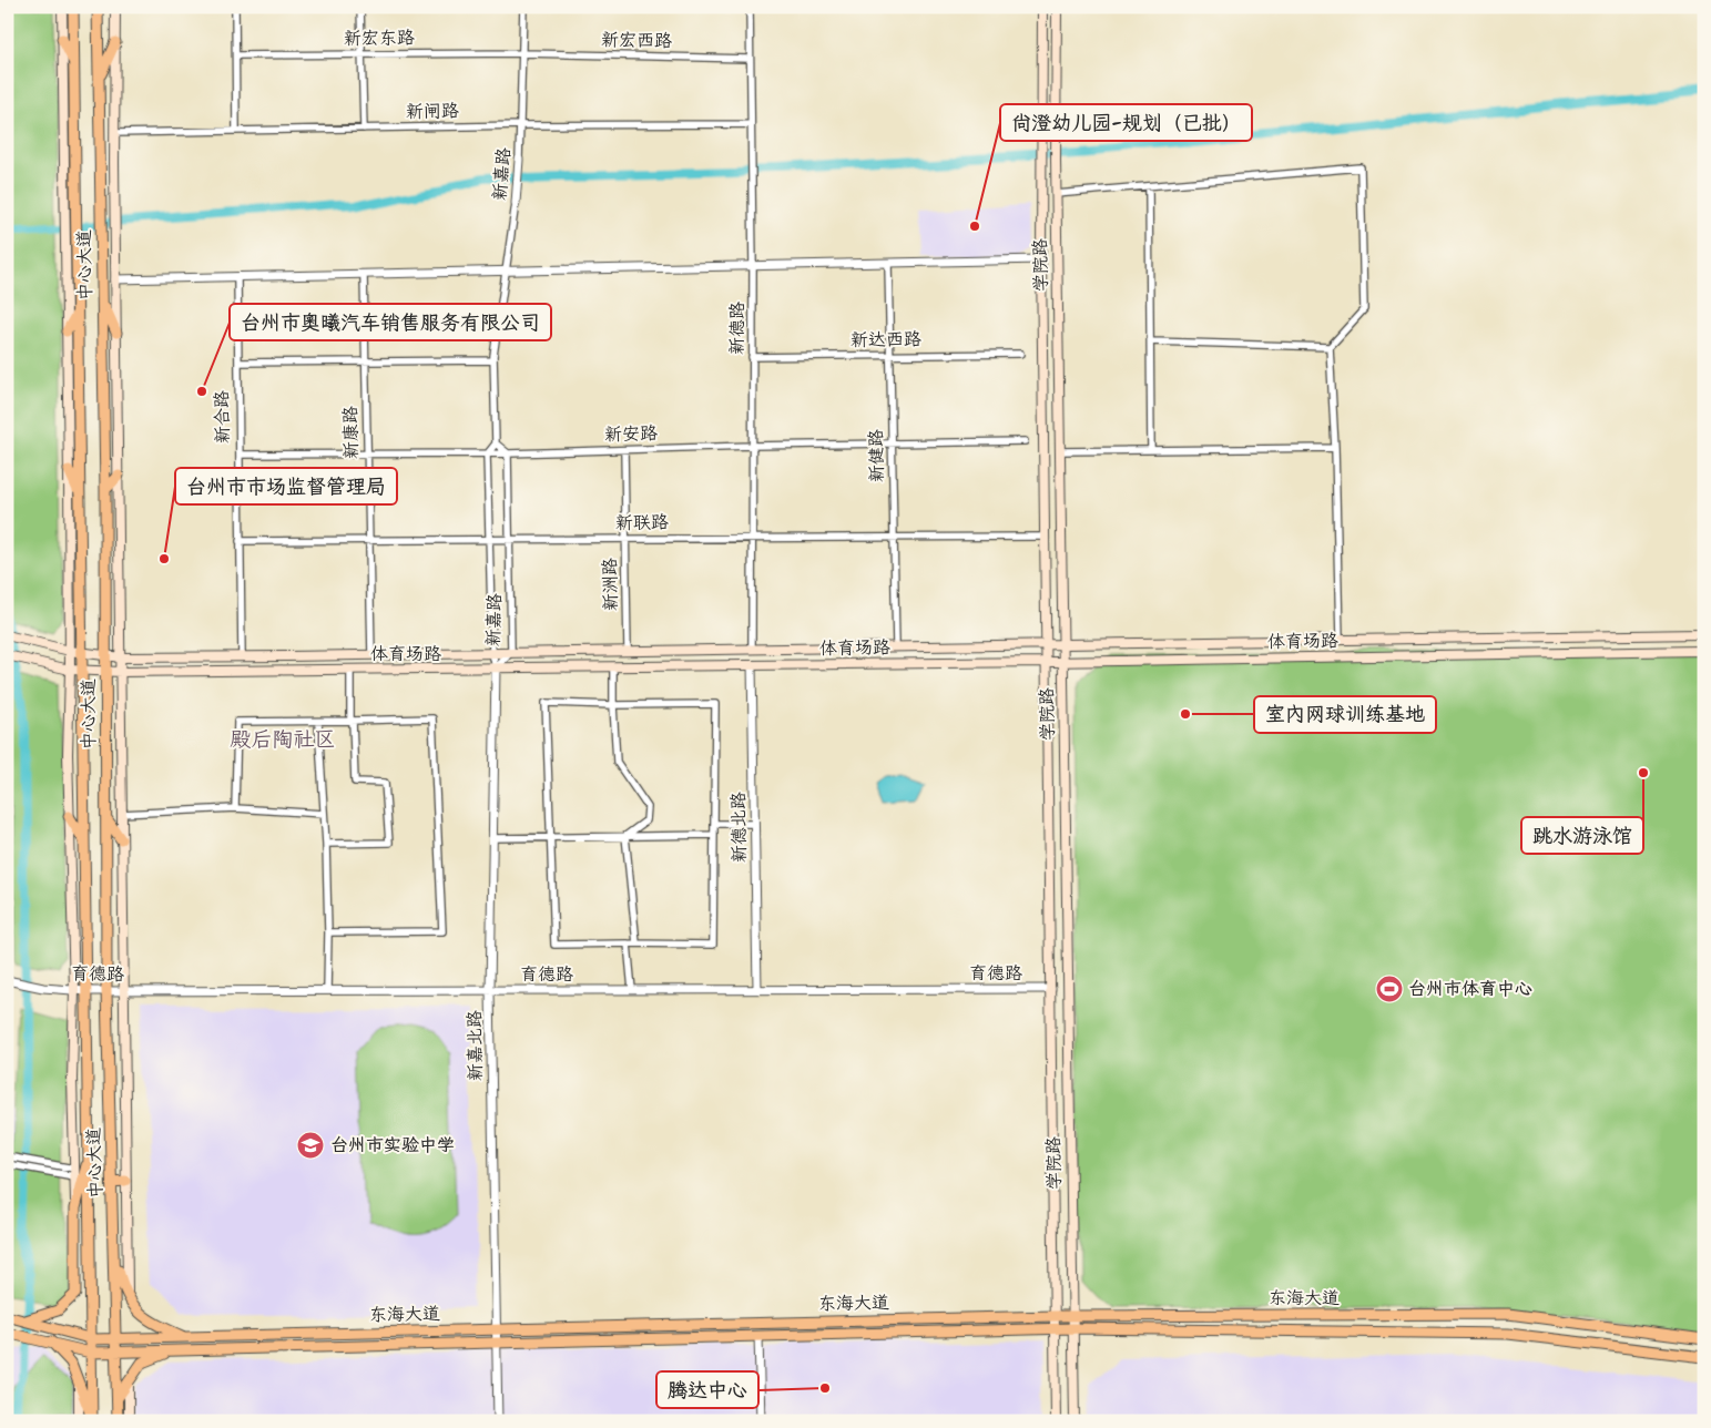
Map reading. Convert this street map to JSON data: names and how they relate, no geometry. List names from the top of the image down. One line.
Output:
{"streets":{"main road":["中心大道","学院路","体育场路","东海大道"],"street":["新宏东路","新宏西路","新闸路","新嘉路","新德路","新达西路","新合路","新康路","新安路","新健路","新联路","新洲路","新德北路","育德路","新嘉北路"]},"crossings":[["新宏东路","新宏西路"],["新宏东路","新嘉路"],["新宏西路","新嘉路"],["新宏西路","新德路"],["新闸路","新嘉路"],["新闸路","新德路"],["新嘉路","新安路"],["新嘉路","新联路"],["新嘉路","体育场路"],["新嘉路","新嘉北路"],["中心大道","体育场路"],["中心大道","育德路"],["中心大道","东海大道"],["学院路","新联路"],["学院路","体育场路"],["学院路","育德路"],["学院路","东海大道"],["新德路","新达西路"],["新德路","新安路"],["新德路","新联路"],["新达西路","新健路"],["新合路","新安路"],["新合路","新联路"],["新康路","新安路"],["新康路","新联路"],["新安路","新健路"],["新安路","新洲路"],["新健路","新联路"],["新联路","新洲路"],["体育场路","新德北路"],["体育场路","新嘉北路"],["新德北路","育德路"],["育德路","新嘉北路"],["新嘉北路","东海大道"]],"districts":["殿后陶社区"],"places":{"other":["尚澄幼儿园-规划（已批）","台州市奥曦汽车销售服务有限公司","台州市市场监督管理局","室内网球训练基地","跳水游泳馆","腾达中心"],"sports":["台州市体育中心"],"school or university":["台州市实验中学"]}}
